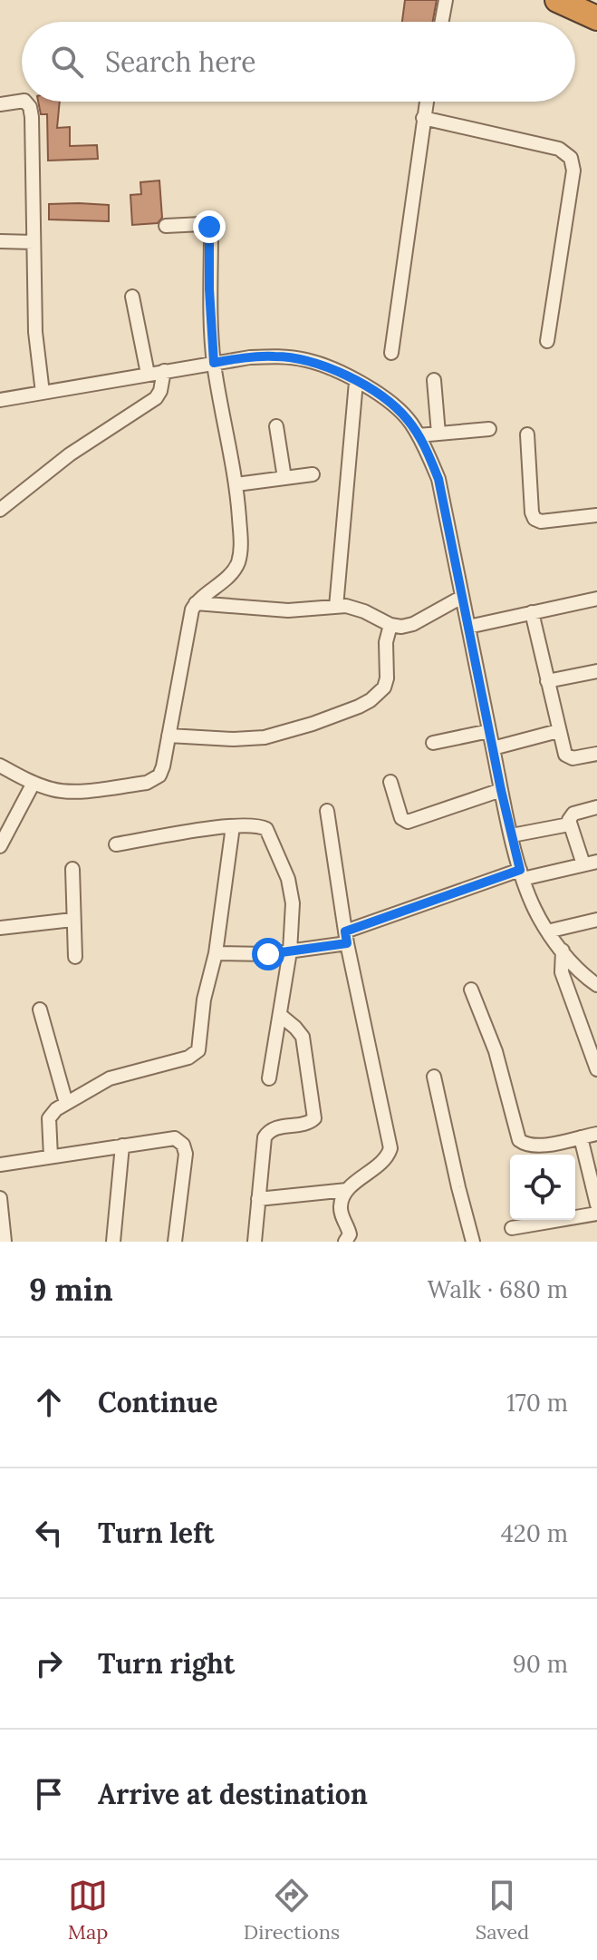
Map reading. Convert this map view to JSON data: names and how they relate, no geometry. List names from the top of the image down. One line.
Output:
{"page":{"search":"Search here","heading":["9 min","Walk · 680 m"],"list":[["Continue","170 m"],["Turn left","420 m"],["Turn right","90 m"],"Arrive at destination"],"nav":["Map","Directions","Saved"]}}
